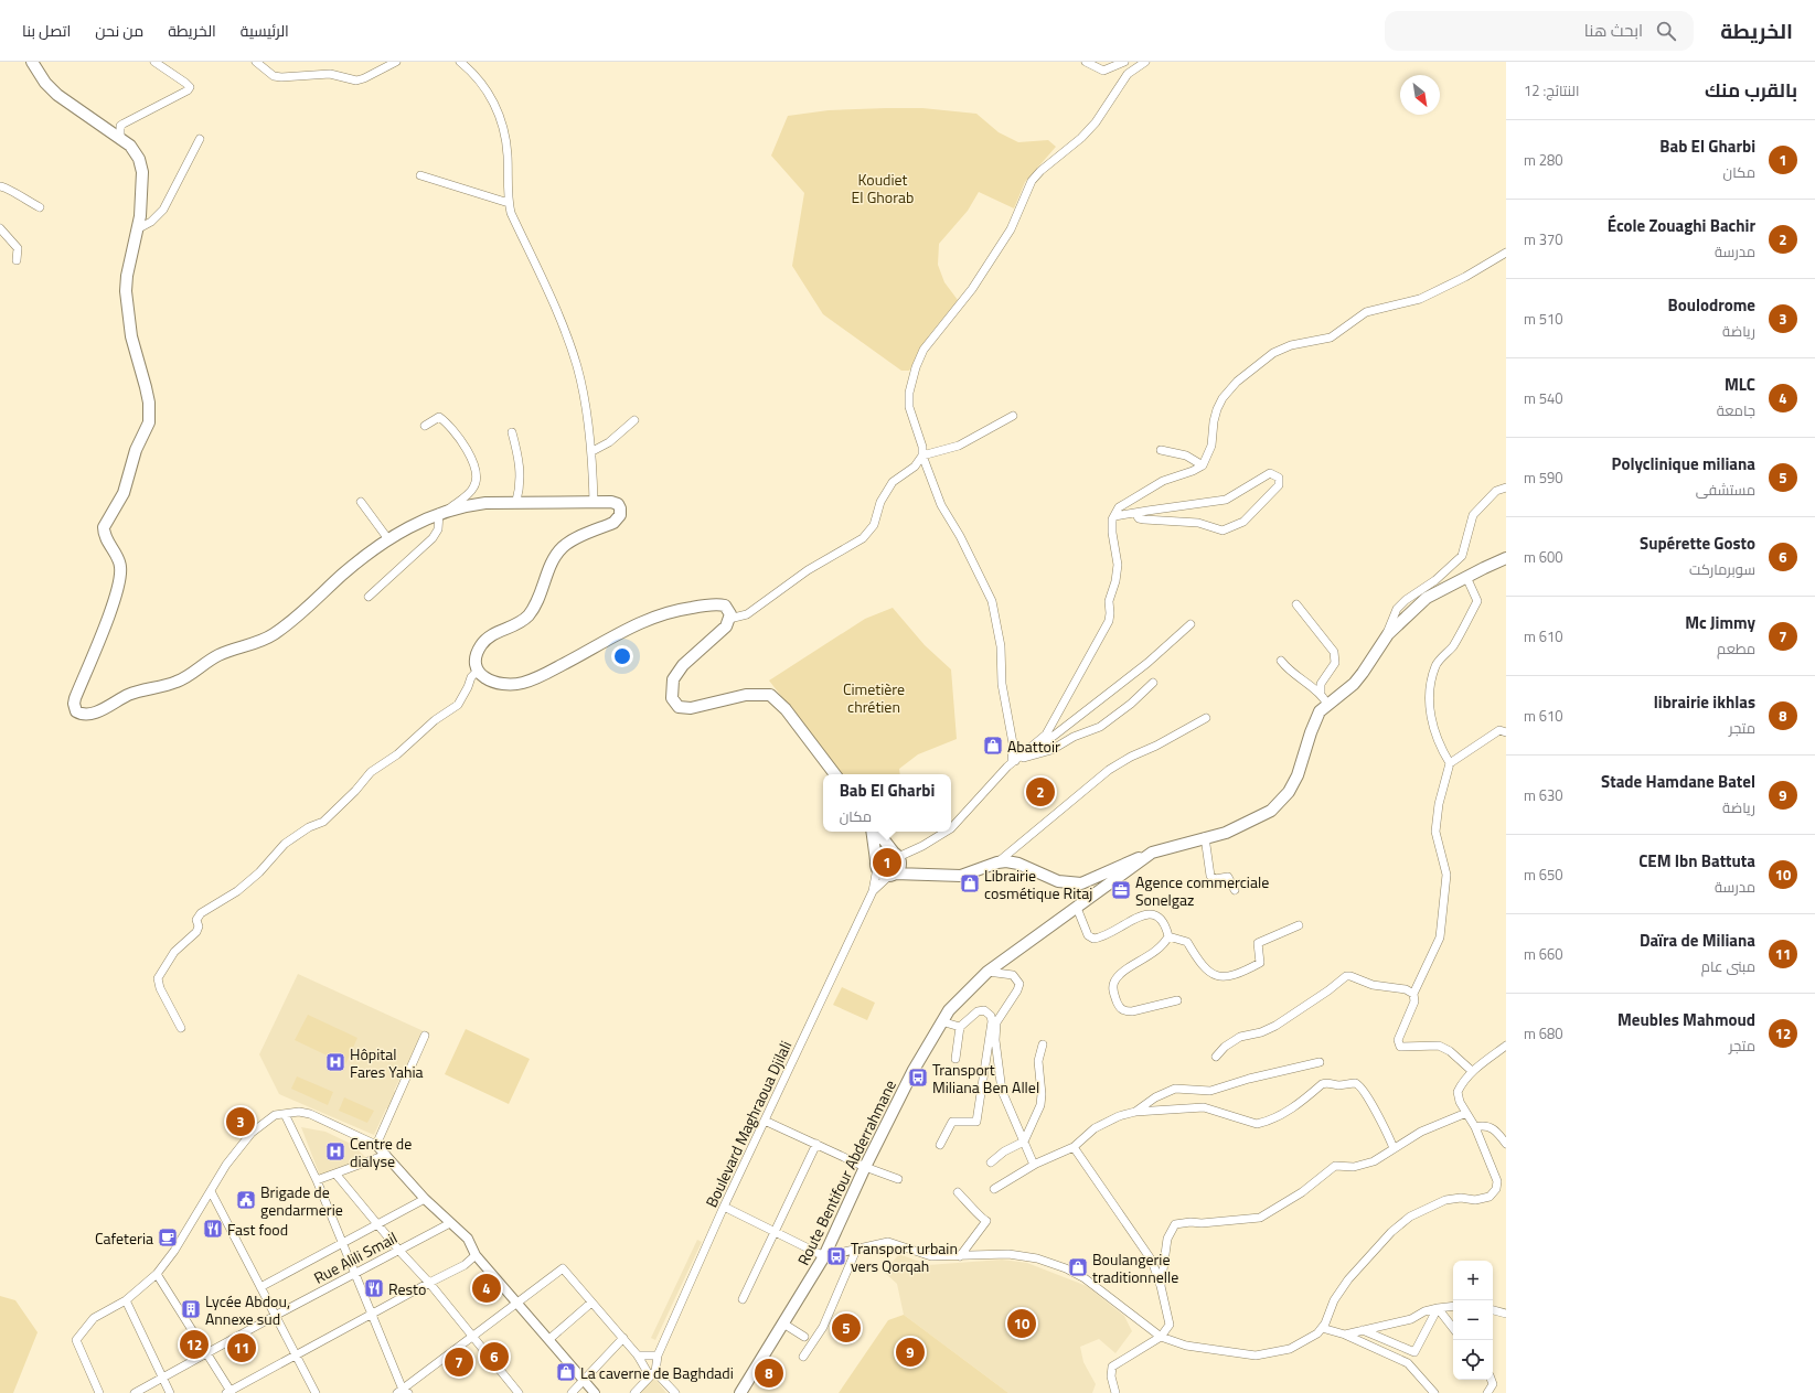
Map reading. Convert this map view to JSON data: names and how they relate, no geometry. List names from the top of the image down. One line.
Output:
{"streets":{"main road":["Route Bentifour Abderrahmane"],"street":["Boulevard Maghraoua Djilali","Rue Alili Smail"]},"parks":["Koudiet El Ghorab","Cimetière chrétien"],"places":{"shop":["Abattoir","Librairie cosmétique Ritaj","Boulangerie traditionnelle","La caverne de Baghdadi"],"office":["Agence commerciale Sonelgaz"],"hospital":["Hôpital Fares Yahia","Centre de dialyse"],"bus stop":["Transport Miliana Ben Allel","Transport urbain vers Qorqah"],"public building":["Brigade de gendarmerie"],"restaurant":["Fast food","Resto"],"cafe":["Cafeteria"],"building":["Lycée Abdou, Annexe sud"]},"north":"bottom right","page":{"header":"الخريطة","search":"ابحث هنا","nav":["الرئيسية","الخريطة","من نحن","اتصل بنا"],"heading":["بالقرب منك","النتائج: 12"],"list":[{"mark":"1","name":"Bab El Gharbi","note":"مكان","value":"280 m"},{"mark":"2","name":"École Zouaghi Bachir","note":"مدرسة","value":"370 m"},{"mark":"3","name":"Boulodrome","note":"رياضة","value":"510 m"},{"mark":"4","name":"MLC","note":"جامعة","value":"540 m"},{"mark":"5","name":"Polyclinique miliana","note":"مستشفى","value":"590 m"},{"mark":"6","name":"Supérette Gosto","note":"سوبرماركت","value":"600 m"},{"mark":"7","name":"Mc Jimmy","note":"مطعم","value":"610 m"},{"mark":"8","name":"librairie ikhlas","note":"متجر","value":"610 m"},{"mark":"9","name":"Stade Hamdane Batel","note":"رياضة","value":"630 m"},{"mark":"10","name":"CEM Ibn Battuta","note":"مدرسة","value":"650 m"},{"mark":"11","name":"Daïra de Miliana","note":"مبنى عام","value":"660 m"},{"mark":"12","name":"Meubles Mahmoud","note":"متجر","value":"680 m"}],"popup":["Bab El Gharbi","مكان"],"pins":["2","1","3","4","10","5","12","11","9","6","7","8"],"map_buttons":["+","−"]}}
